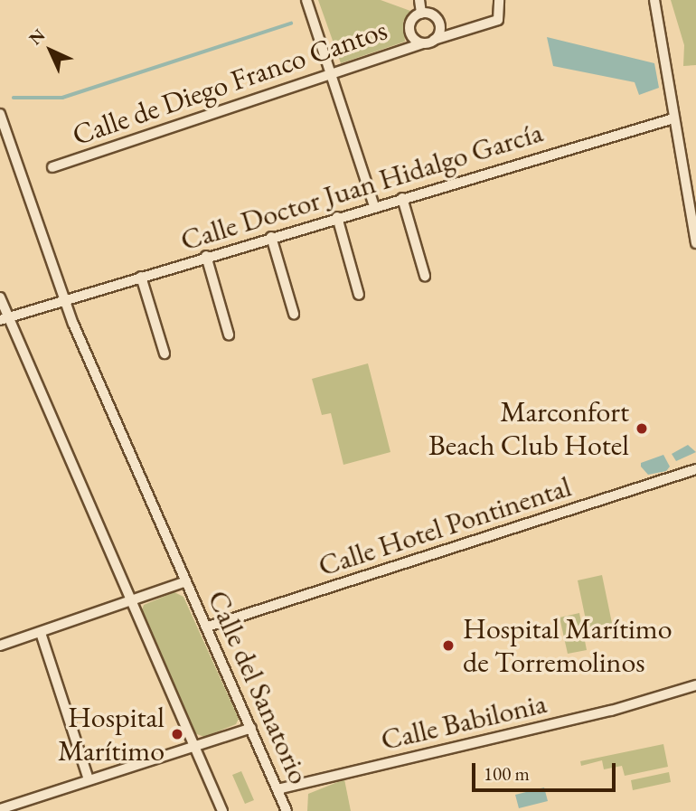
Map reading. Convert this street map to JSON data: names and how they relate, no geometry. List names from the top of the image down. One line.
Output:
{"streets":{"street":["Calle de Diego Franco Cantos","Calle Doctor Juan Hidalgo García","Calle Hotel Pontinental","Calle del Sanatorio","Calle Babilonia"]},"crossings":[["Calle Doctor Juan Hidalgo García","Calle del Sanatorio"],["Calle Hotel Pontinental","Calle del Sanatorio"],["Calle del Sanatorio","Calle Babilonia"]],"places":["Marconfort Beach Club Hotel","Hospital Marítimo de Torremolinos","Hospital Marítimo"],"scale_bar":"100 m","north":"top left"}
